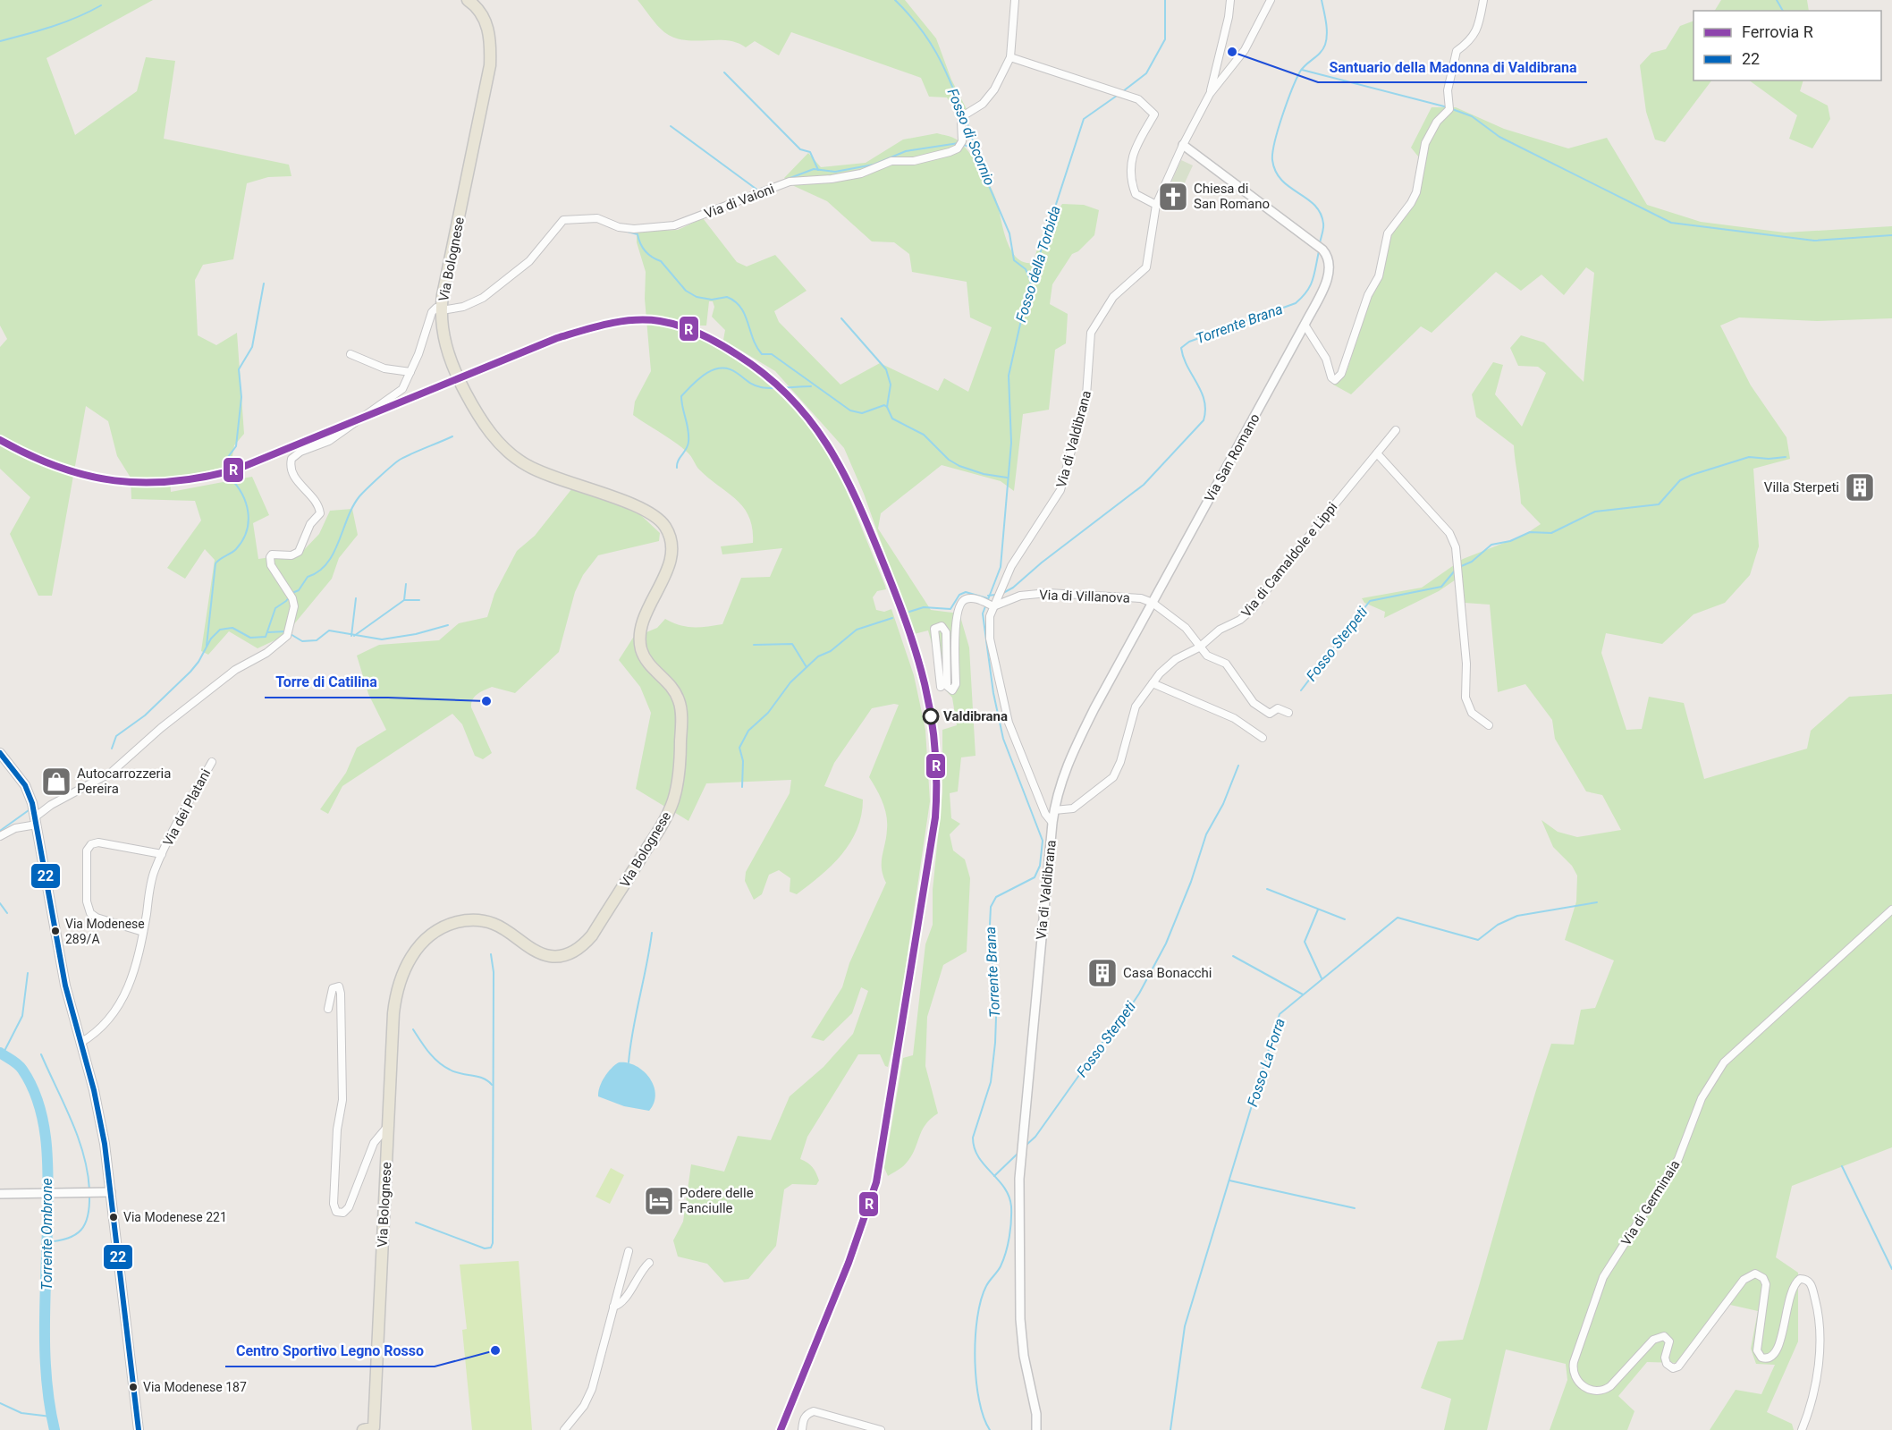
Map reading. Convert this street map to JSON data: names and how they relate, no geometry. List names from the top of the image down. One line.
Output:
{"streets":{"main road":["Via Bolognese"],"street":["Via di Vaioni","Via di Valdibrana","Via San Romano","Via di Camaldole e Lippi","Via di Villanova","Via dei Platani","Via di Germinaia"]},"crossings":[["Via di Vaioni","Via Bolognese"],["Via di Valdibrana","Via San Romano"],["Via di Valdibrana","Via di Villanova"],["Via San Romano","Via di Camaldole e Lippi"],["Via San Romano","Via di Villanova"],["Via di Camaldole e Lippi","Via di Villanova"]],"water":["Fosso di Scornio","Fosso della Torbida","Torrente Brana","Fosso Sterpeti","Fosso La Forra","Torrente Ombrone"],"places":{"other":["Santuario della Madonna di Valdibrana","Torre di Catilina","Valdibrana","Via Modenese 289/A","Via Modenese 221","Centro Sportivo Legno Rosso","Via Modenese 187"],"church":["Chiesa di San Romano"],"building":["Villa Sterpeti","Casa Bonacchi"],"shop":["Autocarrozzeria Pereira"],"hotel":["Podere delle Fanciulle"]},"lines":["rail line R","transit line 22"],"legend":["Ferrovia R","22"]}
